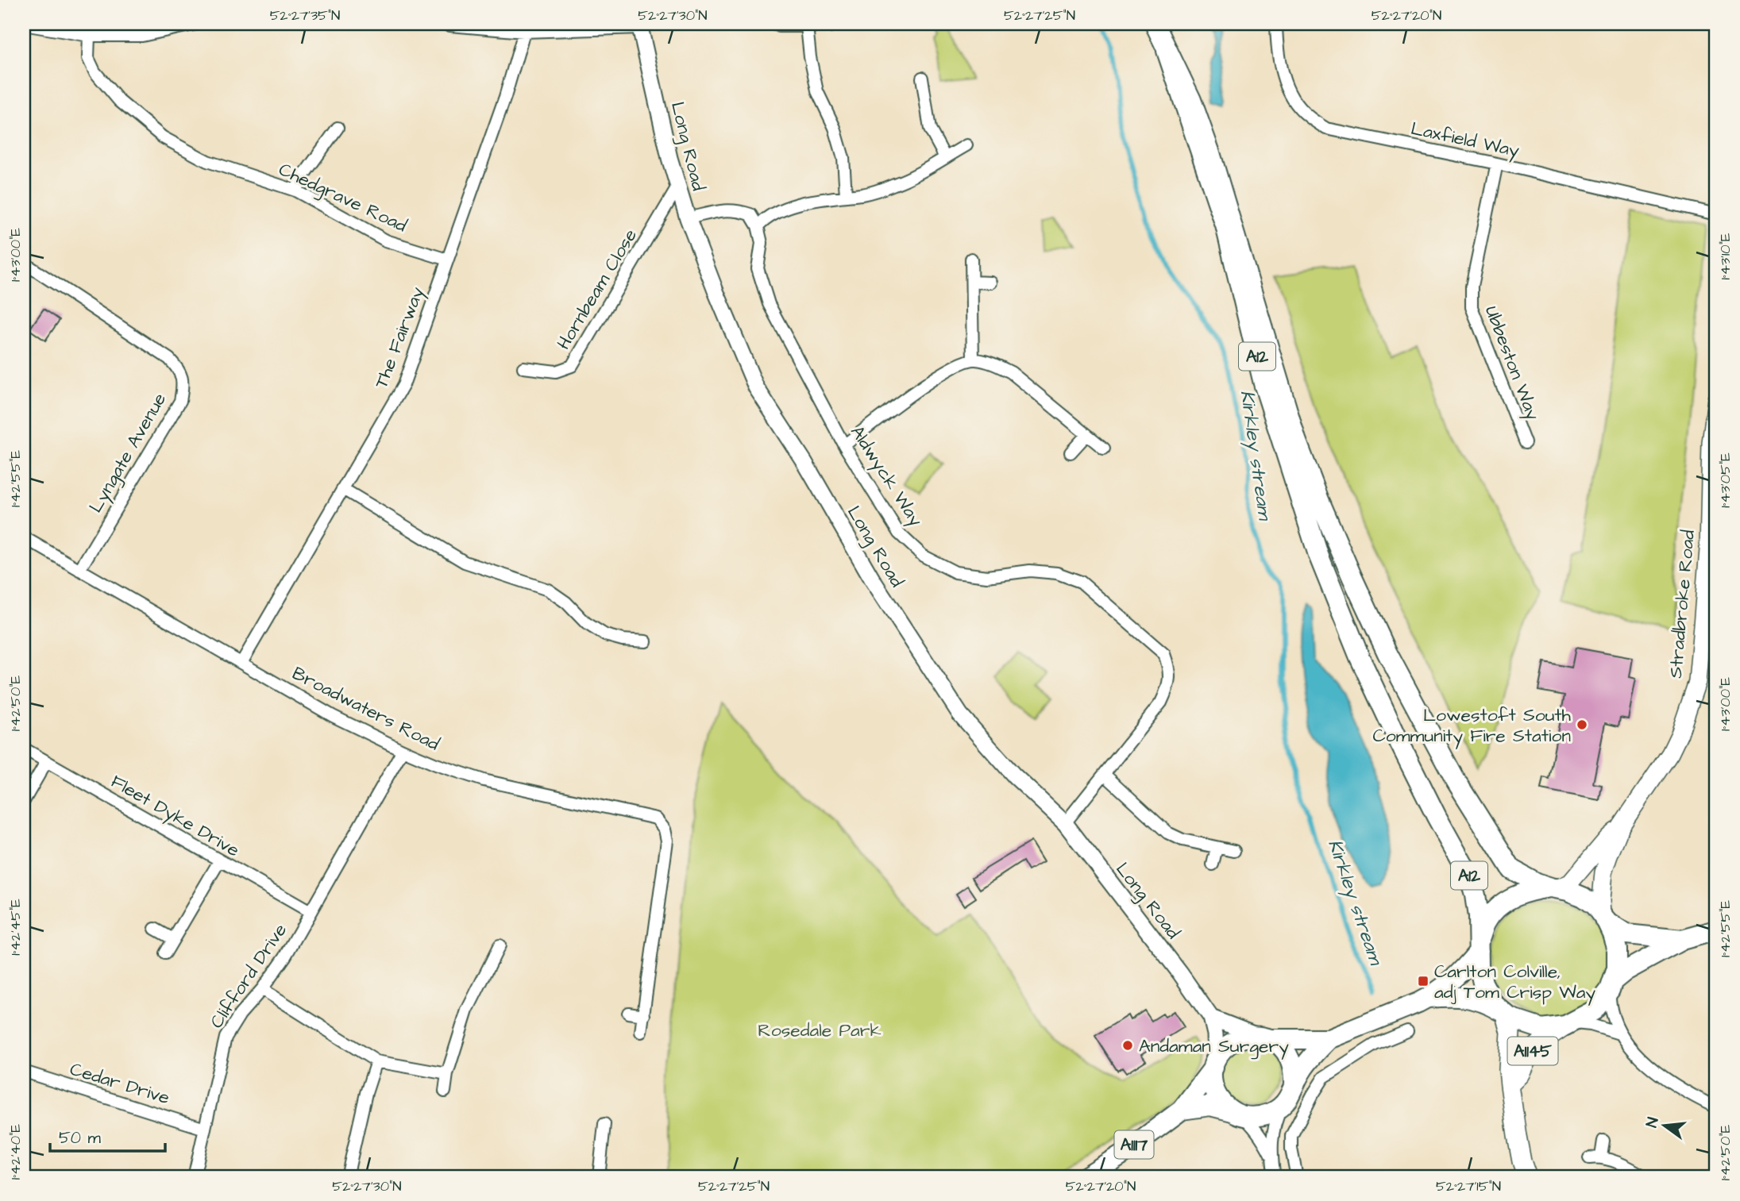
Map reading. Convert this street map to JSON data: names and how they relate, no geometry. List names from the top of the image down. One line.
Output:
{"streets":{"highway":["A12","A1117"],"main road":["Stradbroke Road","A1145"],"street":["Laxfield Way","Long Road","Chedgrave Road","Hornbeam Close","The Fairway","Ubbeston Way","Lyngate Avenue","Aldwyck Way","Broadwaters Road","Fleet Dyke Drive","Clifford Drive","Cedar Drive"]},"crossings":[["Laxfield Way","Ubbeston Way"],["Long Road","Hornbeam Close"],["Long Road","Aldwyck Way"],["Long Road","A1117"],["Chedgrave Road","The Fairway"],["The Fairway","Broadwaters Road"],["A12","Stradbroke Road"],["A12","A1145"],["Lyngate Avenue","Broadwaters Road"],["Stradbroke Road","A1145"],["Broadwaters Road","Clifford Drive"],["Fleet Dyke Drive","Clifford Drive"],["Clifford Drive","Cedar Drive"]],"water":["Kirkley stream"],"parks":["Rosedale Park"],"places":{"other":["Lowestoft South Community Fire Station","Andaman Surgery"],"transit":["Carlton Colville, adj Tom Crisp Way"]},"scale_bar":"50 m","north":"left","coordinates":["52°27'35\"N","52°27'30\"N","52°27'25\"N","52°27'20\"N","1°43'00\"E","1°43'10\"E","1°42'55\"E","1°43'05\"E","1°42'50\"E","1°42'45\"E","1°42'40\"E","52°27'15\"N"]}
